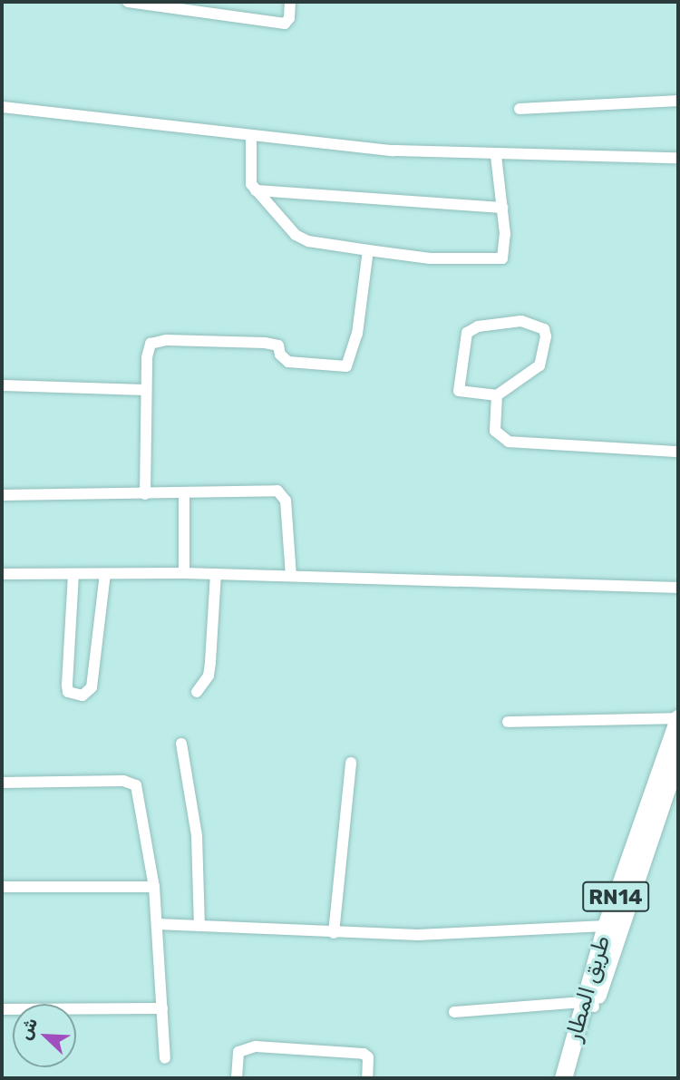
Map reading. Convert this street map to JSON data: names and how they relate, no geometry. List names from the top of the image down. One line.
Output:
{"streets":{"main road":["RN14","طريق المطار"]},"north":"top left"}
